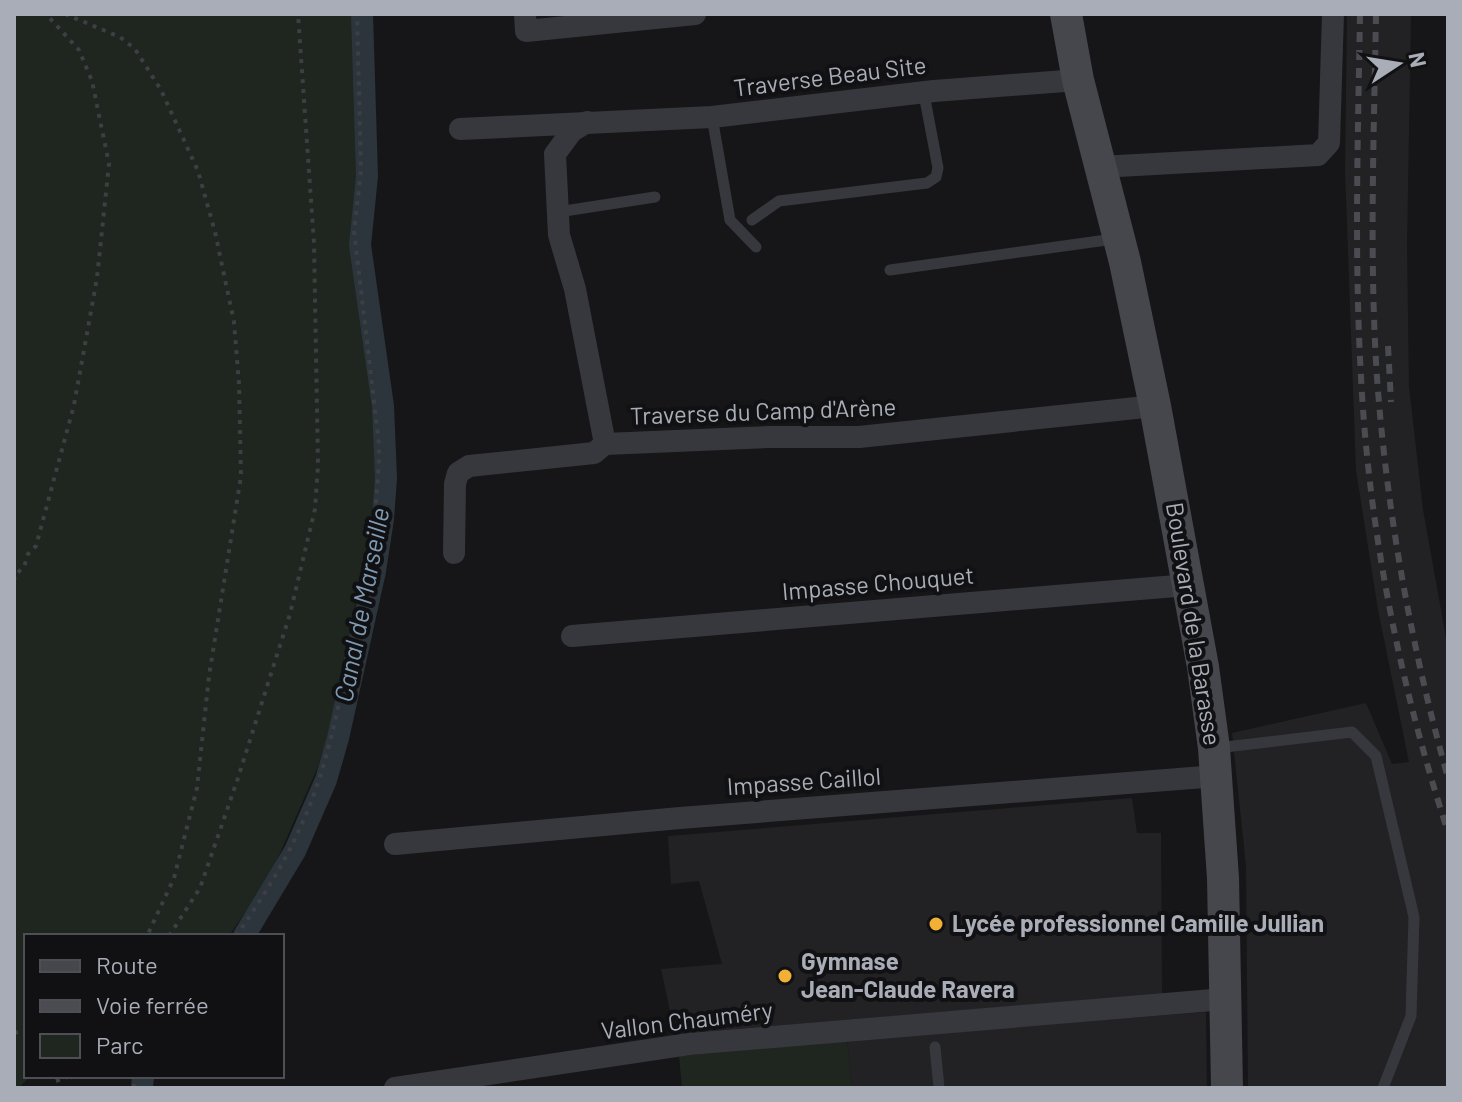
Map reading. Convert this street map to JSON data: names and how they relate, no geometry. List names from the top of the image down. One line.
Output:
{"streets":{"street":["Traverse Beau Site","Traverse du Camp d'Arène","Impasse Chouquet","Boulevard de la Barasse","Impasse Caillol","Vallon Chauméry"]},"crossings":[["Traverse Beau Site","Boulevard de la Barasse"],["Traverse du Camp d'Arène","Boulevard de la Barasse"],["Impasse Chouquet","Boulevard de la Barasse"],["Boulevard de la Barasse","Impasse Caillol"],["Boulevard de la Barasse","Vallon Chauméry"]],"water":["Canal de Marseille"],"places":["Lycée professionnel Camille Jullian","Gymnase Jean-Claude Ravera"],"legend":["Route","Voie ferrée","Parc"],"north":"right"}
